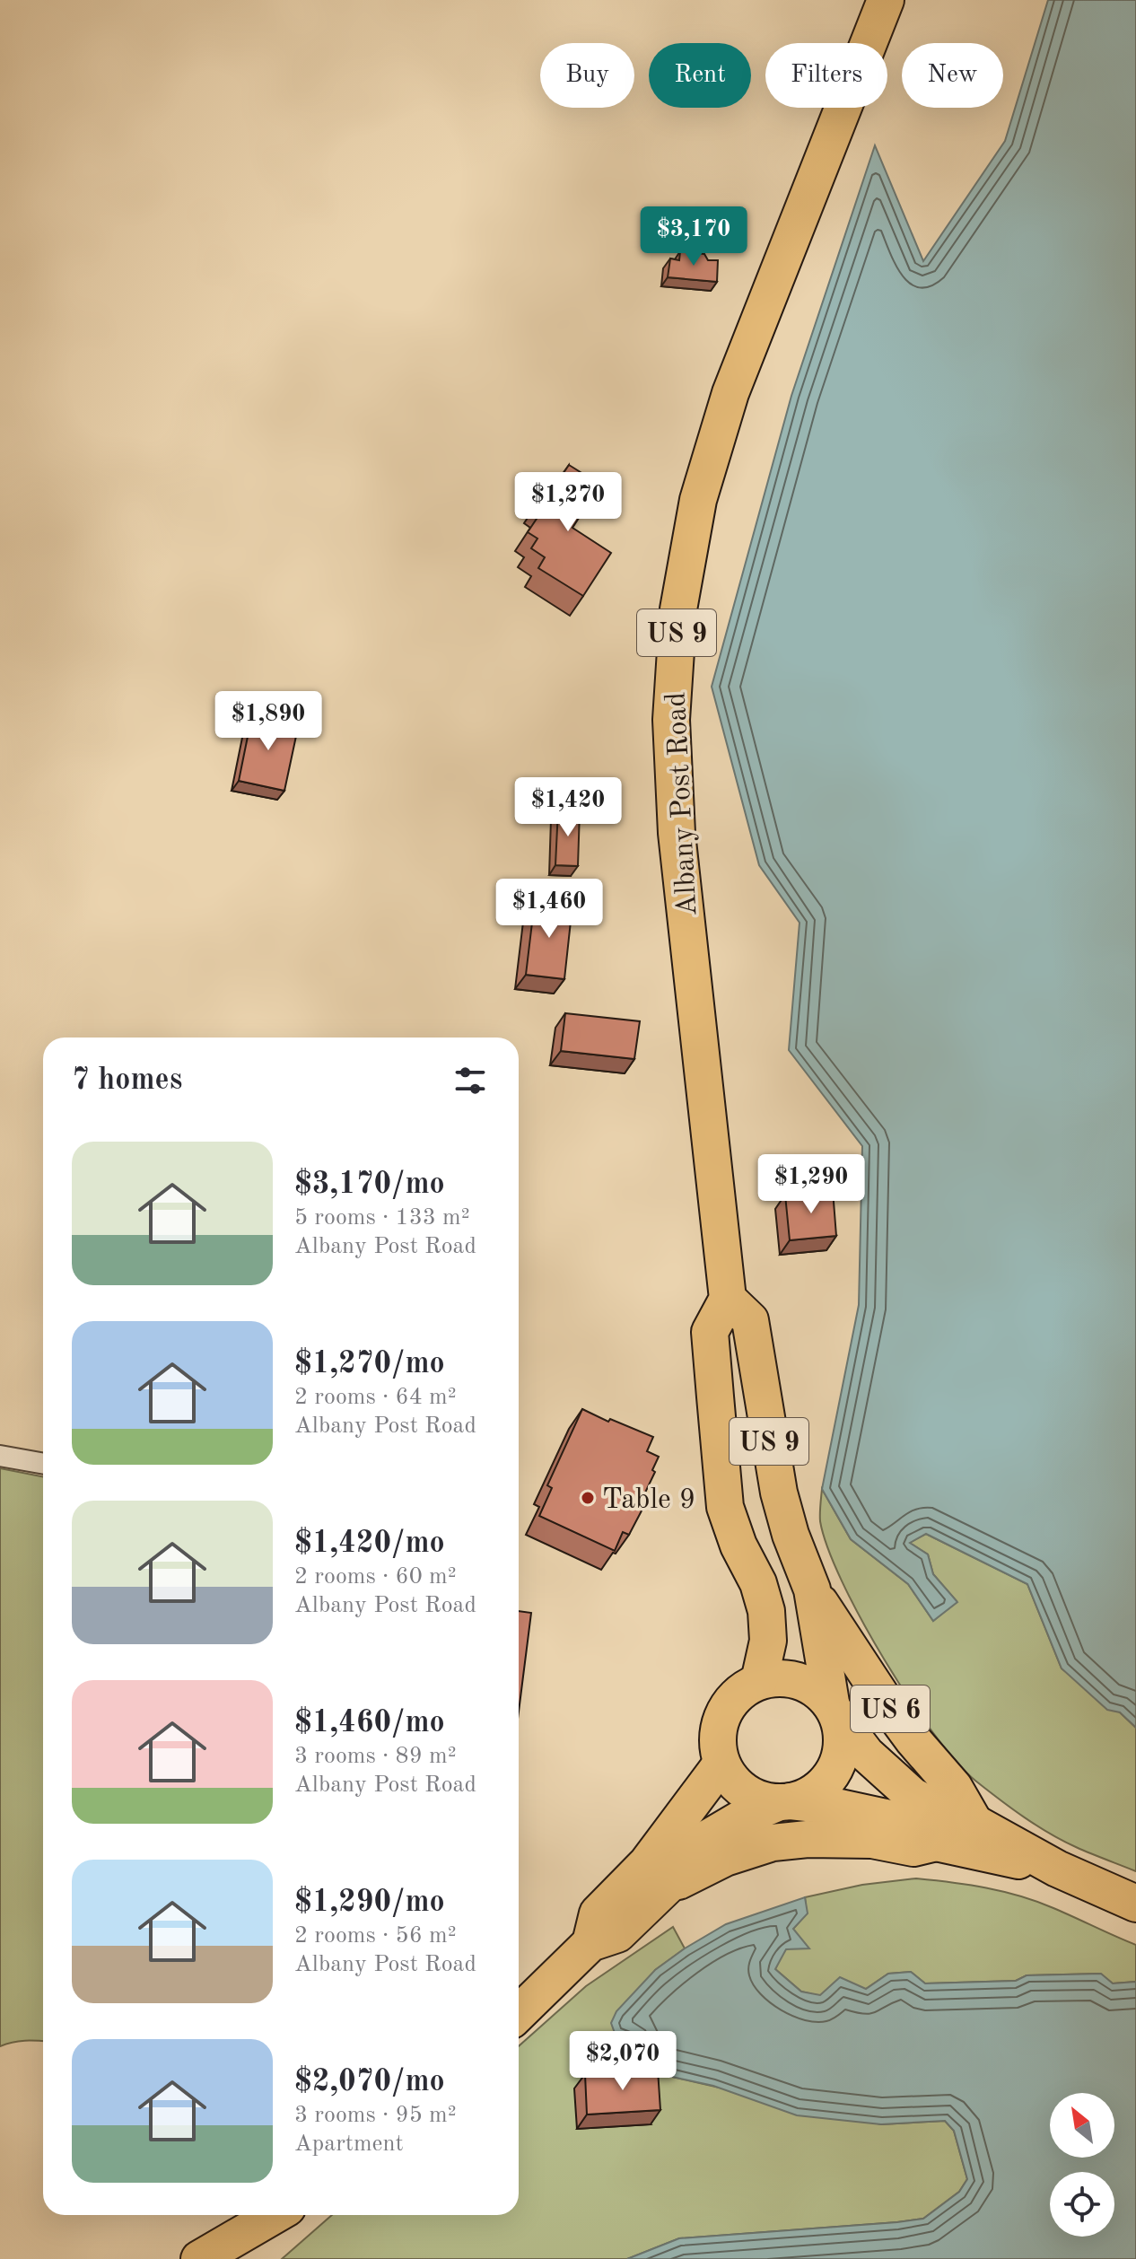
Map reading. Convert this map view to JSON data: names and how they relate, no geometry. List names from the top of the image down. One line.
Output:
{"streets":{"highway":["US 9","Albany Post Road","US 6"]},"crossings":[["US 9","Albany Post Road"],["US 9","US 6"]],"places":["Table 9"],"north":"top left","page":{"chip":["Buy","Rent","Filters","New"],"price":["$3,170","$1,270","$1,890","$1,420","$1,460","$1,290","$2,070"],"heading":"7 homes","list":[{"name":"$3,170/mo","note":"5 rooms · 133 m² · Albany Post Road"},{"name":"$1,270/mo","note":"2 rooms · 64 m² · Albany Post Road"},{"name":"$1,420/mo","note":"2 rooms · 60 m² · Albany Post Road"},{"name":"$1,460/mo","note":"3 rooms · 89 m² · Albany Post Road"},{"name":"$1,290/mo","note":"2 rooms · 56 m² · Albany Post Road"},{"name":"$2,070/mo","note":"3 rooms · 95 m² · Apartment"}]}}
